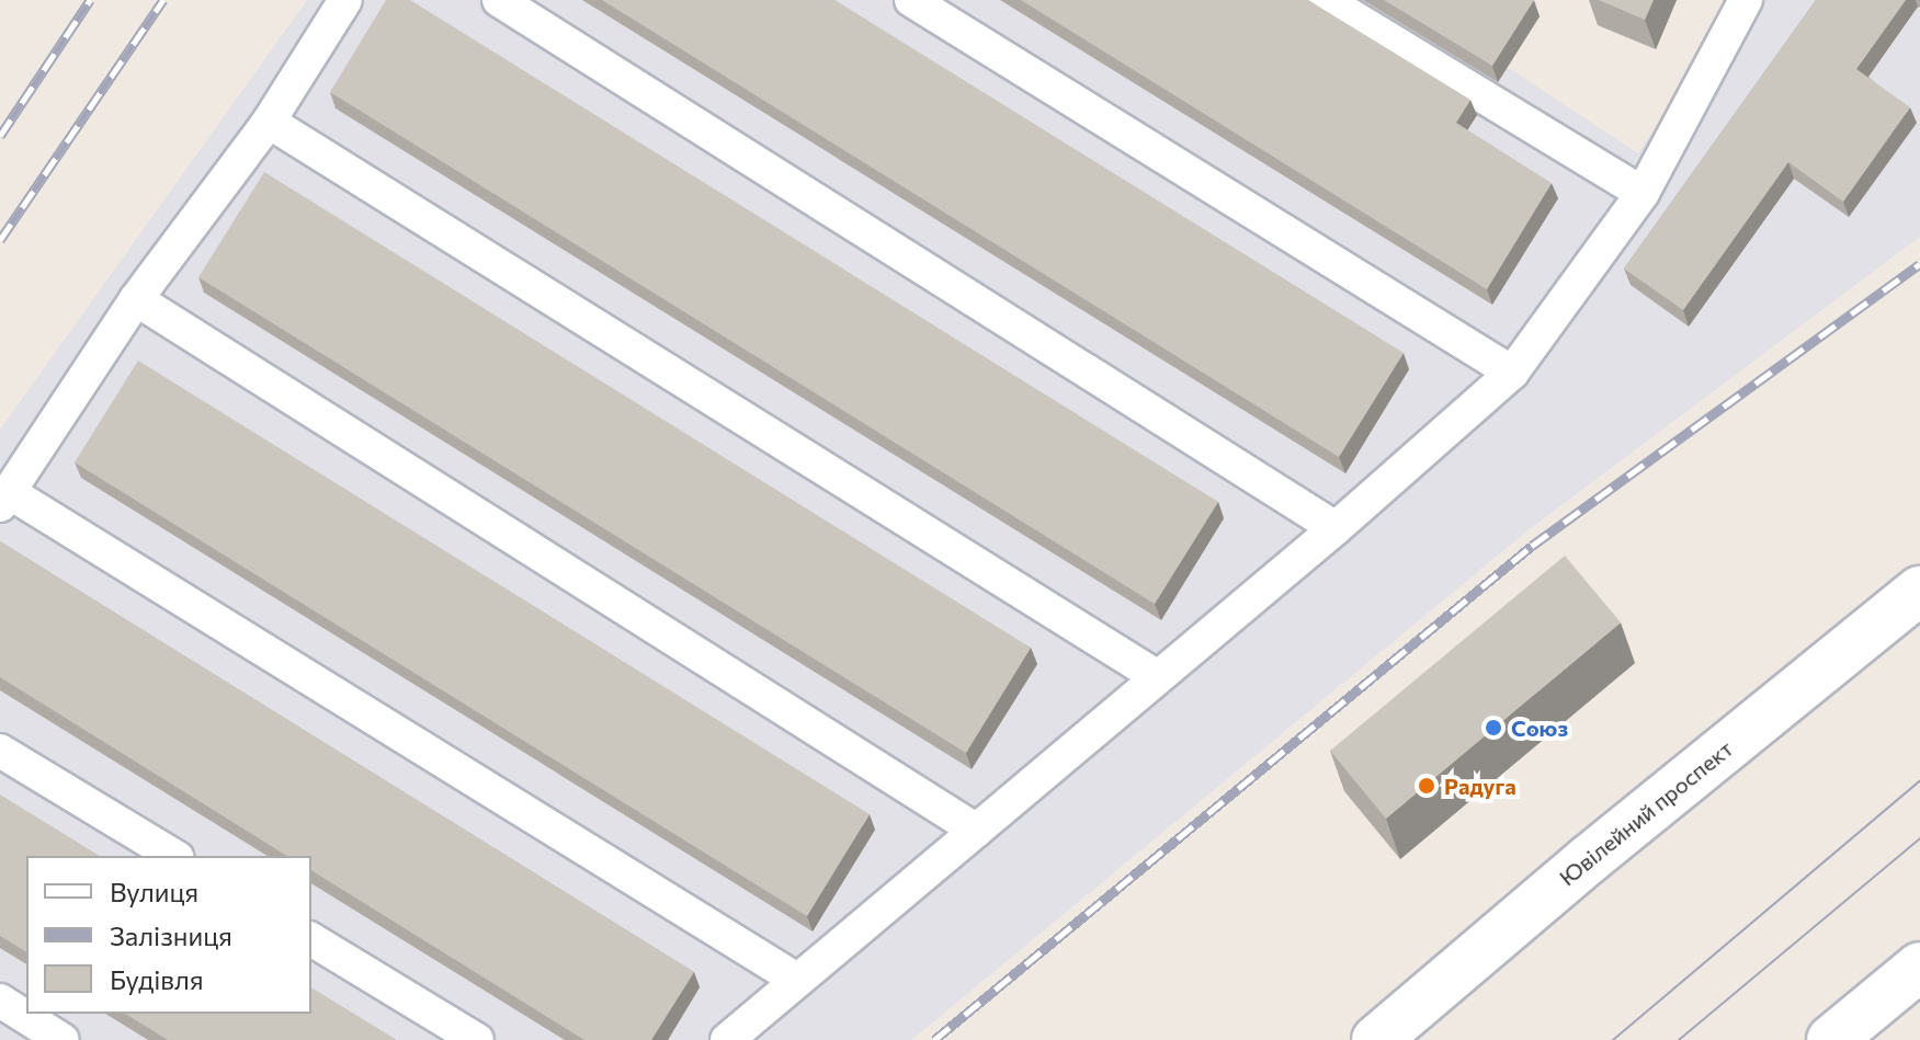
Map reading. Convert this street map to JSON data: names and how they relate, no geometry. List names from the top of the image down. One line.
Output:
{"streets":{"main road":["Ювілейний проспект"]},"places":["Союз","Радуга"],"legend":["Вулиця","Залізниця","Будівля"]}
